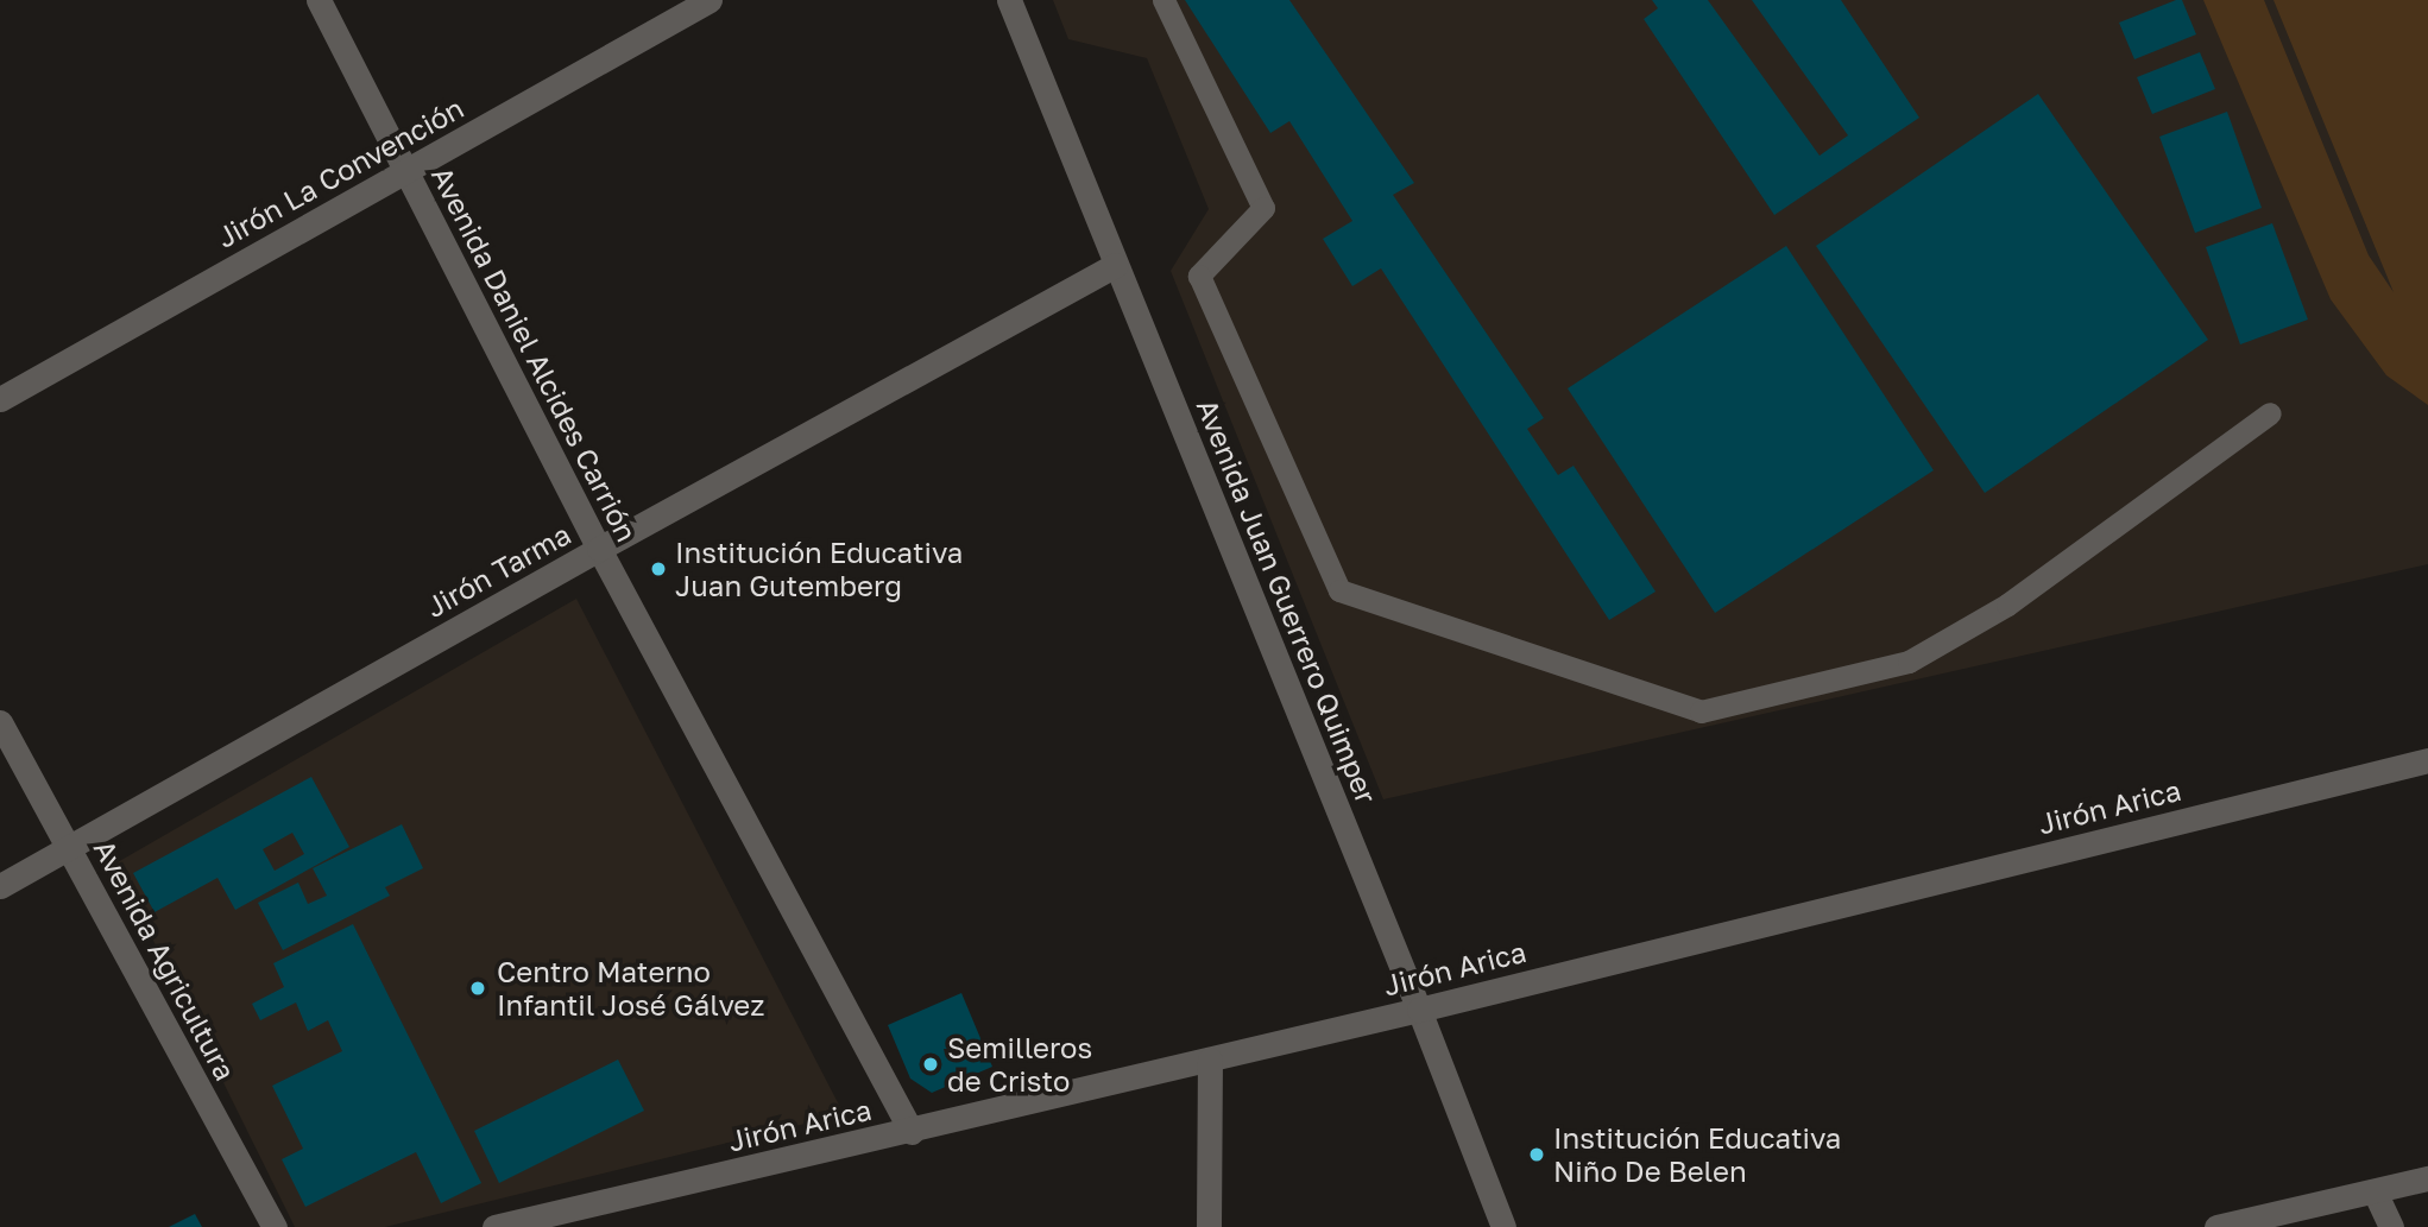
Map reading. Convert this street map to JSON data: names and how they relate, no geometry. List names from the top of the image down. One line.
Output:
{"streets":{"street":["Jirón La Convención","Avenida Daniel Alcides Carrión","Jirón Tarma","Avenida Juan Guerrero Quimper","Jirón Arica","Avenida Agricultura"]},"crossings":[["Jirón La Convención","Avenida Daniel Alcides Carrión"],["Avenida Daniel Alcides Carrión","Jirón Tarma"],["Avenida Daniel Alcides Carrión","Jirón Arica"],["Jirón Tarma","Avenida Juan Guerrero Quimper"],["Jirón Tarma","Avenida Agricultura"],["Avenida Juan Guerrero Quimper","Jirón Arica"]],"places":["Institución Educativa Juan Gutemberg","Centro Materno Infantil José Gálvez","Semilleros de Cristo","Institución Educativa Niño De Belen"]}
